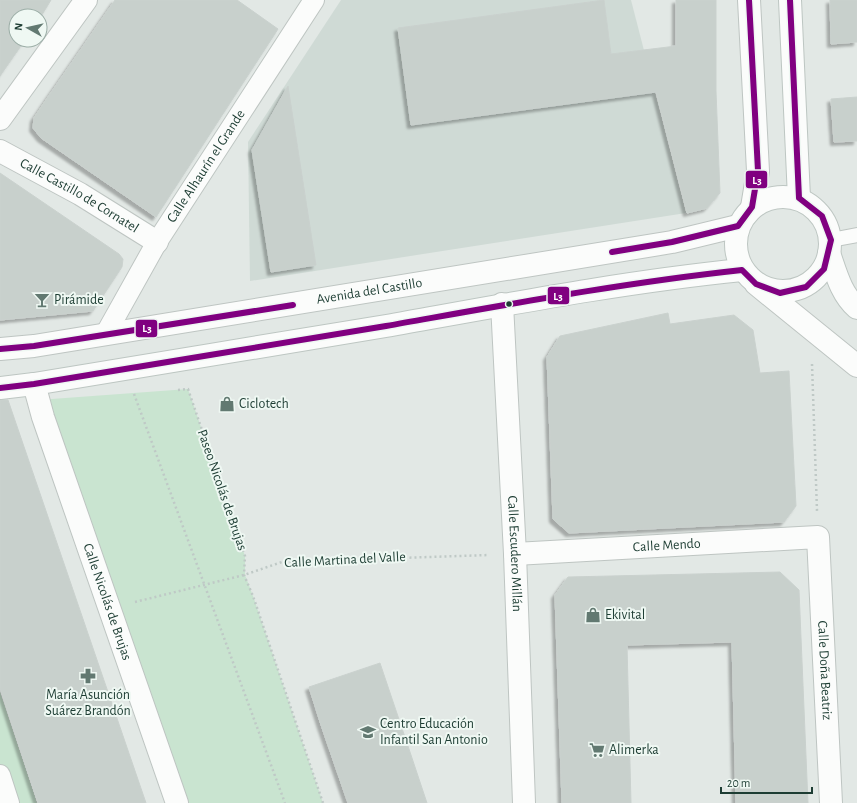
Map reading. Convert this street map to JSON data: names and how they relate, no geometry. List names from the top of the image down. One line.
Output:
{"streets":{"street":["Calle Alhaurín el Grande","Calle Castillo de Cornatel","Avenida del Castillo","Calle Mendo","Calle Escudero Millán","Calle Nicolás de Brujas","Calle Doña Beatriz"],"path":["Paseo Nicolás de Brujas","Calle Martina del Valle"]},"crossings":[["Calle Alhaurín el Grande","Calle Castillo de Cornatel"],["Calle Alhaurín el Grande","Avenida del Castillo"],["Paseo Nicolás de Brujas","Calle Martina del Valle"],["Calle Mendo","Calle Escudero Millán"],["Calle Mendo","Calle Martina del Valle"],["Calle Mendo","Calle Doña Beatriz"],["Calle Escudero Millán","Calle Martina del Valle"],["Calle Martina del Valle","Calle Nicolás de Brujas"]],"places":{"bar":["Pirámide"],"shop":["Ciclotech","Ekivital"],"pharmacy":["María Asunción Suárez Brandón"],"school or university":["Centro Educación Infantil San Antonio"],"supermarket":["Alimerka"]},"lines":["transit line L3"],"scale_bar":"20 m","north":"left"}
